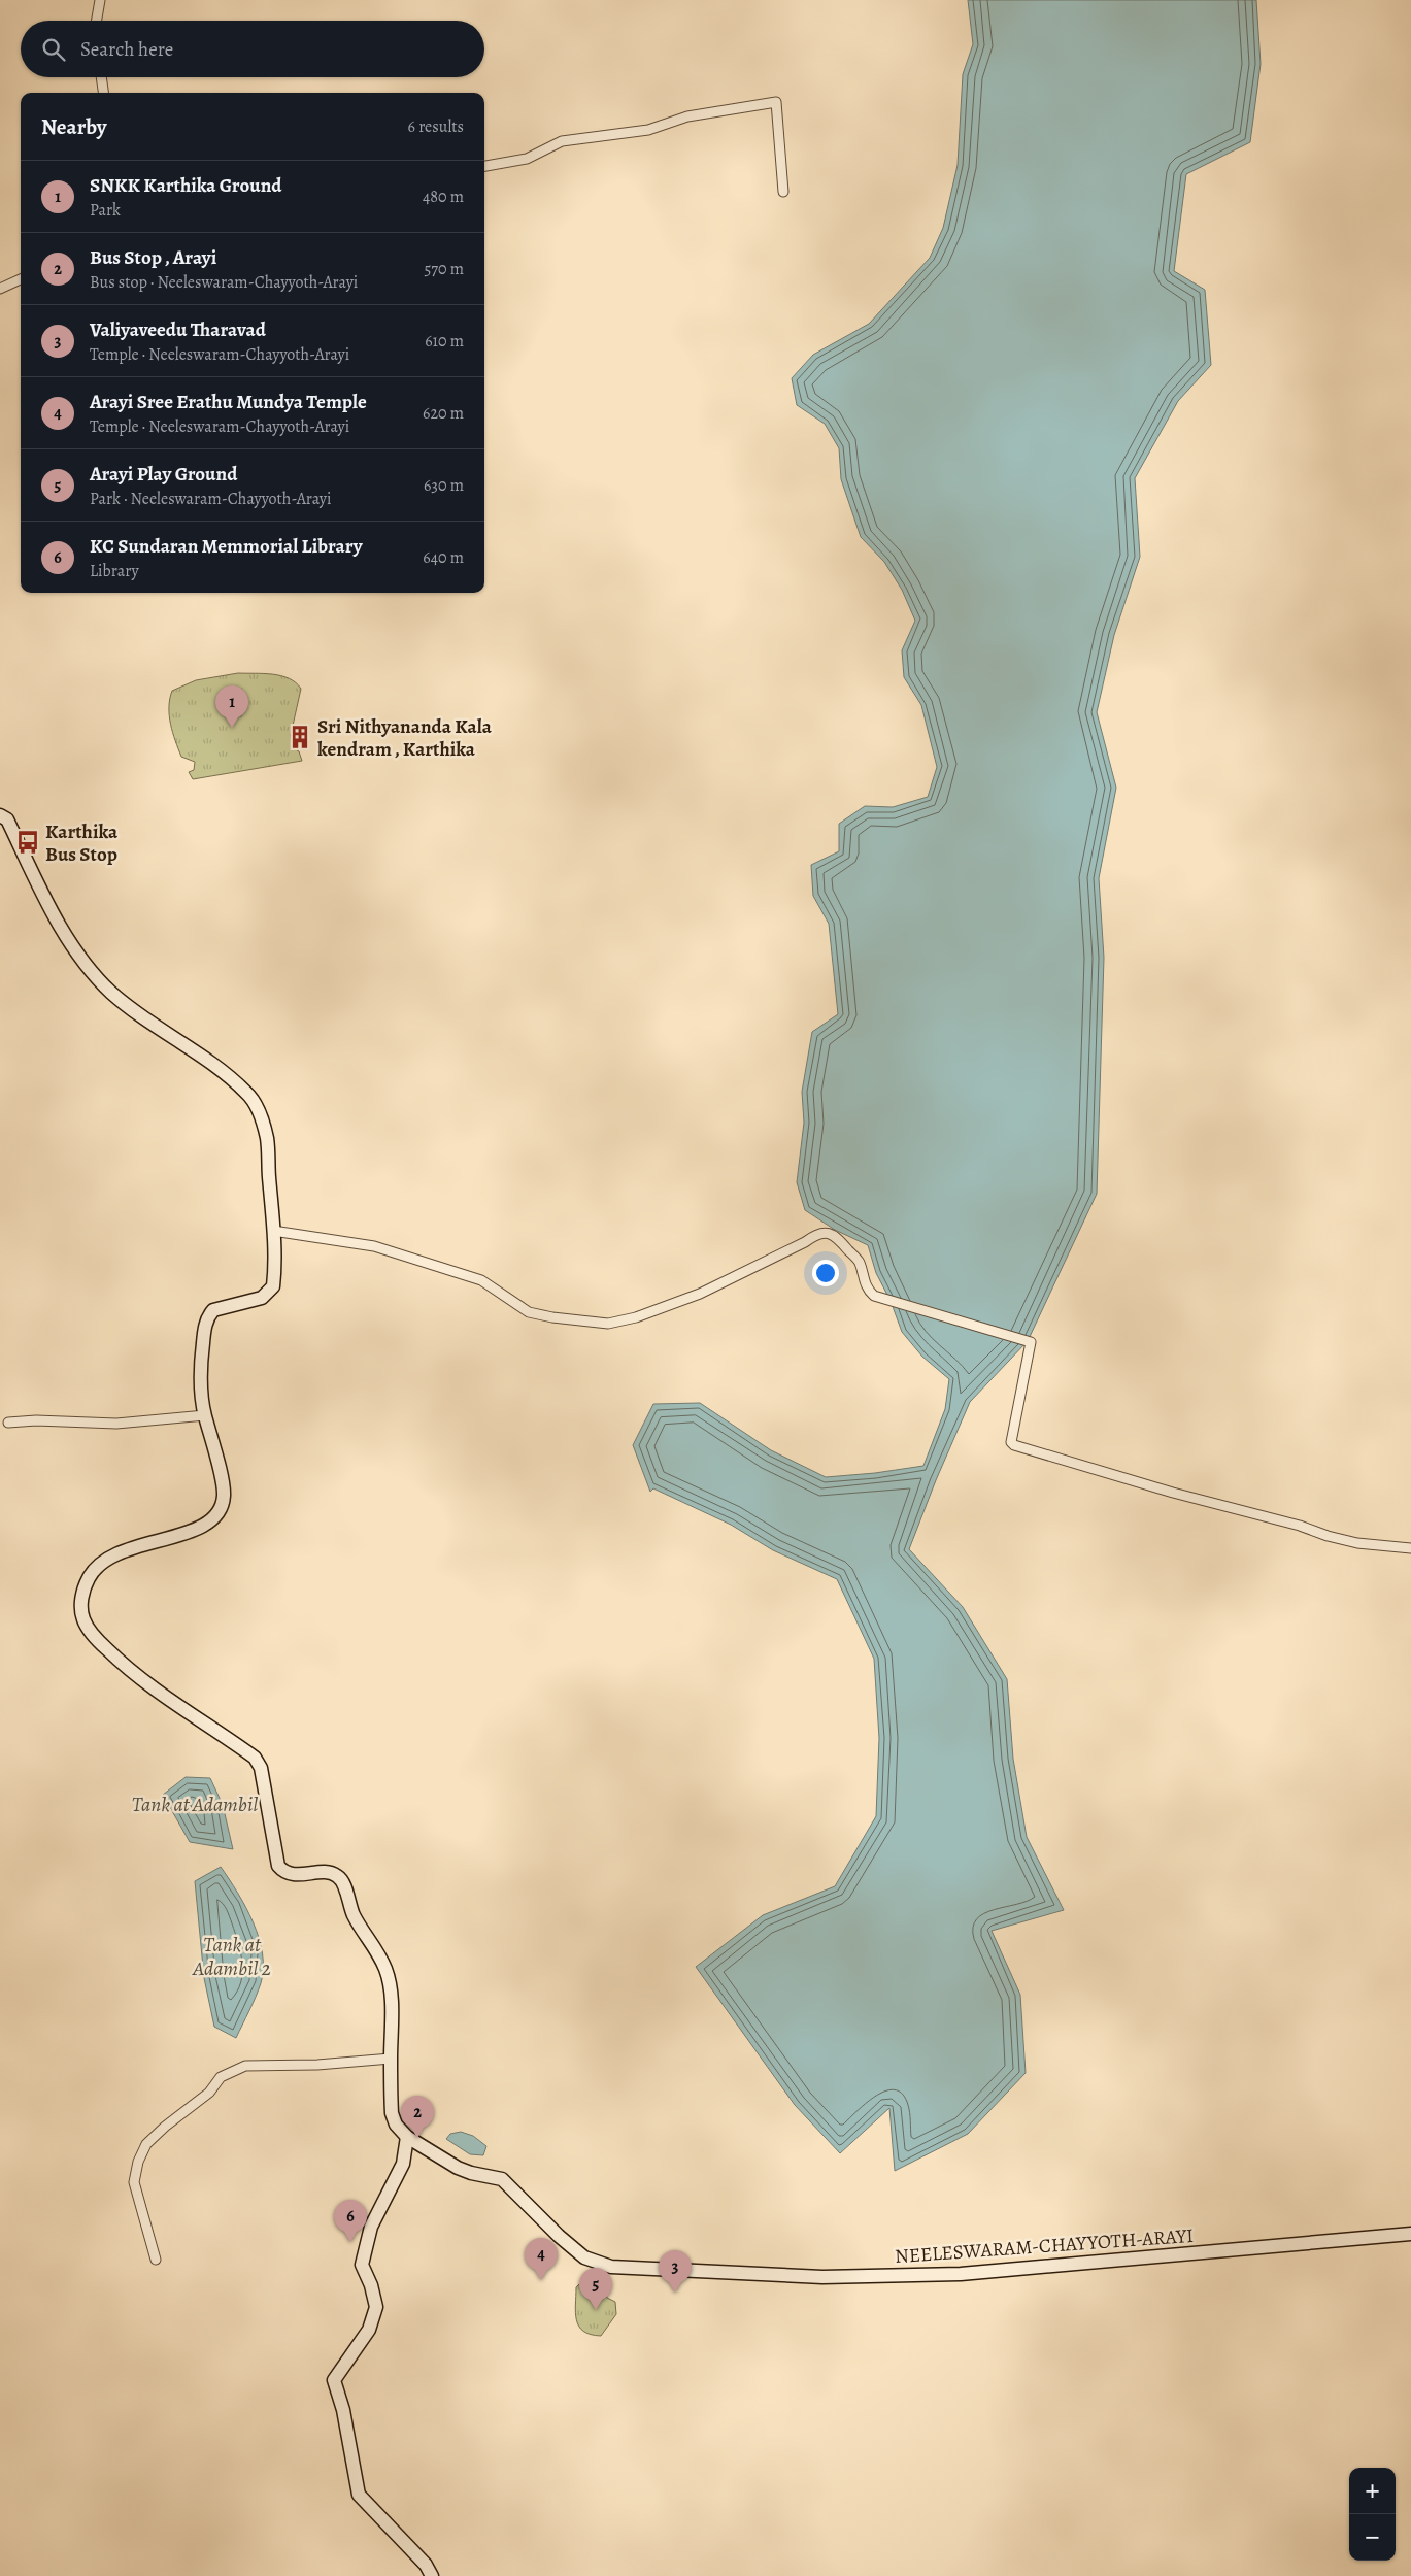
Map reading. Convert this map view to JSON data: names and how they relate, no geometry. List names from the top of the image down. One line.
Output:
{"streets":{"main road":["NEELESWARAM-CHAYYOTH-ARAYI"]},"water":["Tank at Adambil","Tank at Adambil 2"],"places":{"building":["Sri Nithyananda Kala kendram , Karthika"],"bus stop":["Karthika Bus Stop"]},"page":{"search":"Search here","heading":["Nearby","6 results"],"list":[{"mark":"1","name":"SNKK Karthika Ground","note":"Park","value":"480 m"},{"mark":"2","name":"Bus Stop , Arayi","note":"Bus stop · Neeleswaram-Chayyoth-Arayi","value":"570 m"},{"mark":"3","name":"Valiyaveedu Tharavad","note":"Temple · Neeleswaram-Chayyoth-Arayi","value":"610 m"},{"mark":"4","name":"Arayi Sree Erathu Mundya Temple","note":"Temple · Neeleswaram-Chayyoth-Arayi","value":"620 m"},{"mark":"5","name":"Arayi Play Ground","note":"Park · Neeleswaram-Chayyoth-Arayi","value":"630 m"},{"mark":"6","name":"KC Sundaran Memmorial Library","note":"Library","value":"640 m"}],"pins":["1","2","6","4","3","5"],"map_buttons":["+","−"]}}
